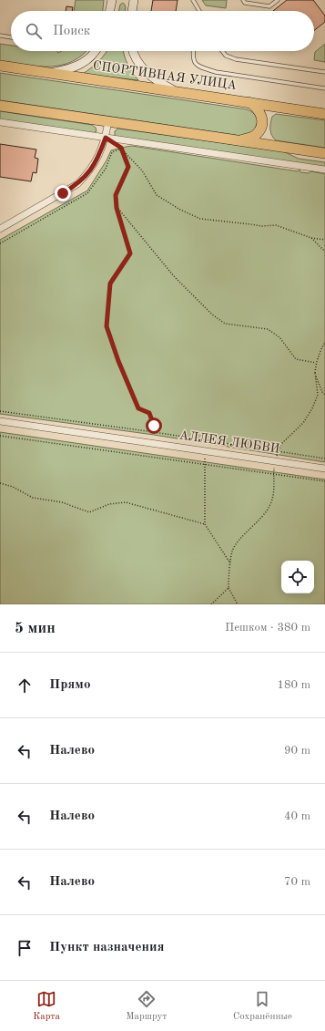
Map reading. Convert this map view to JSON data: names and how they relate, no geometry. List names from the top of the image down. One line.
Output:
{"streets":{"main road":["СПОРТИВНАЯ УЛИЦА"],"street":["АЛЛЕЯ ЛЮБВИ"]},"page":{"search":"Поиск","heading":["5 мин","Пешком · 380 m"],"list":[["Прямо","180 m"],["Налево","90 m"],["Налево","40 m"],["Налево","70 m"],"Пункт назначения"],"nav":["Карта","Маршрут","Сохранённые"]}}
